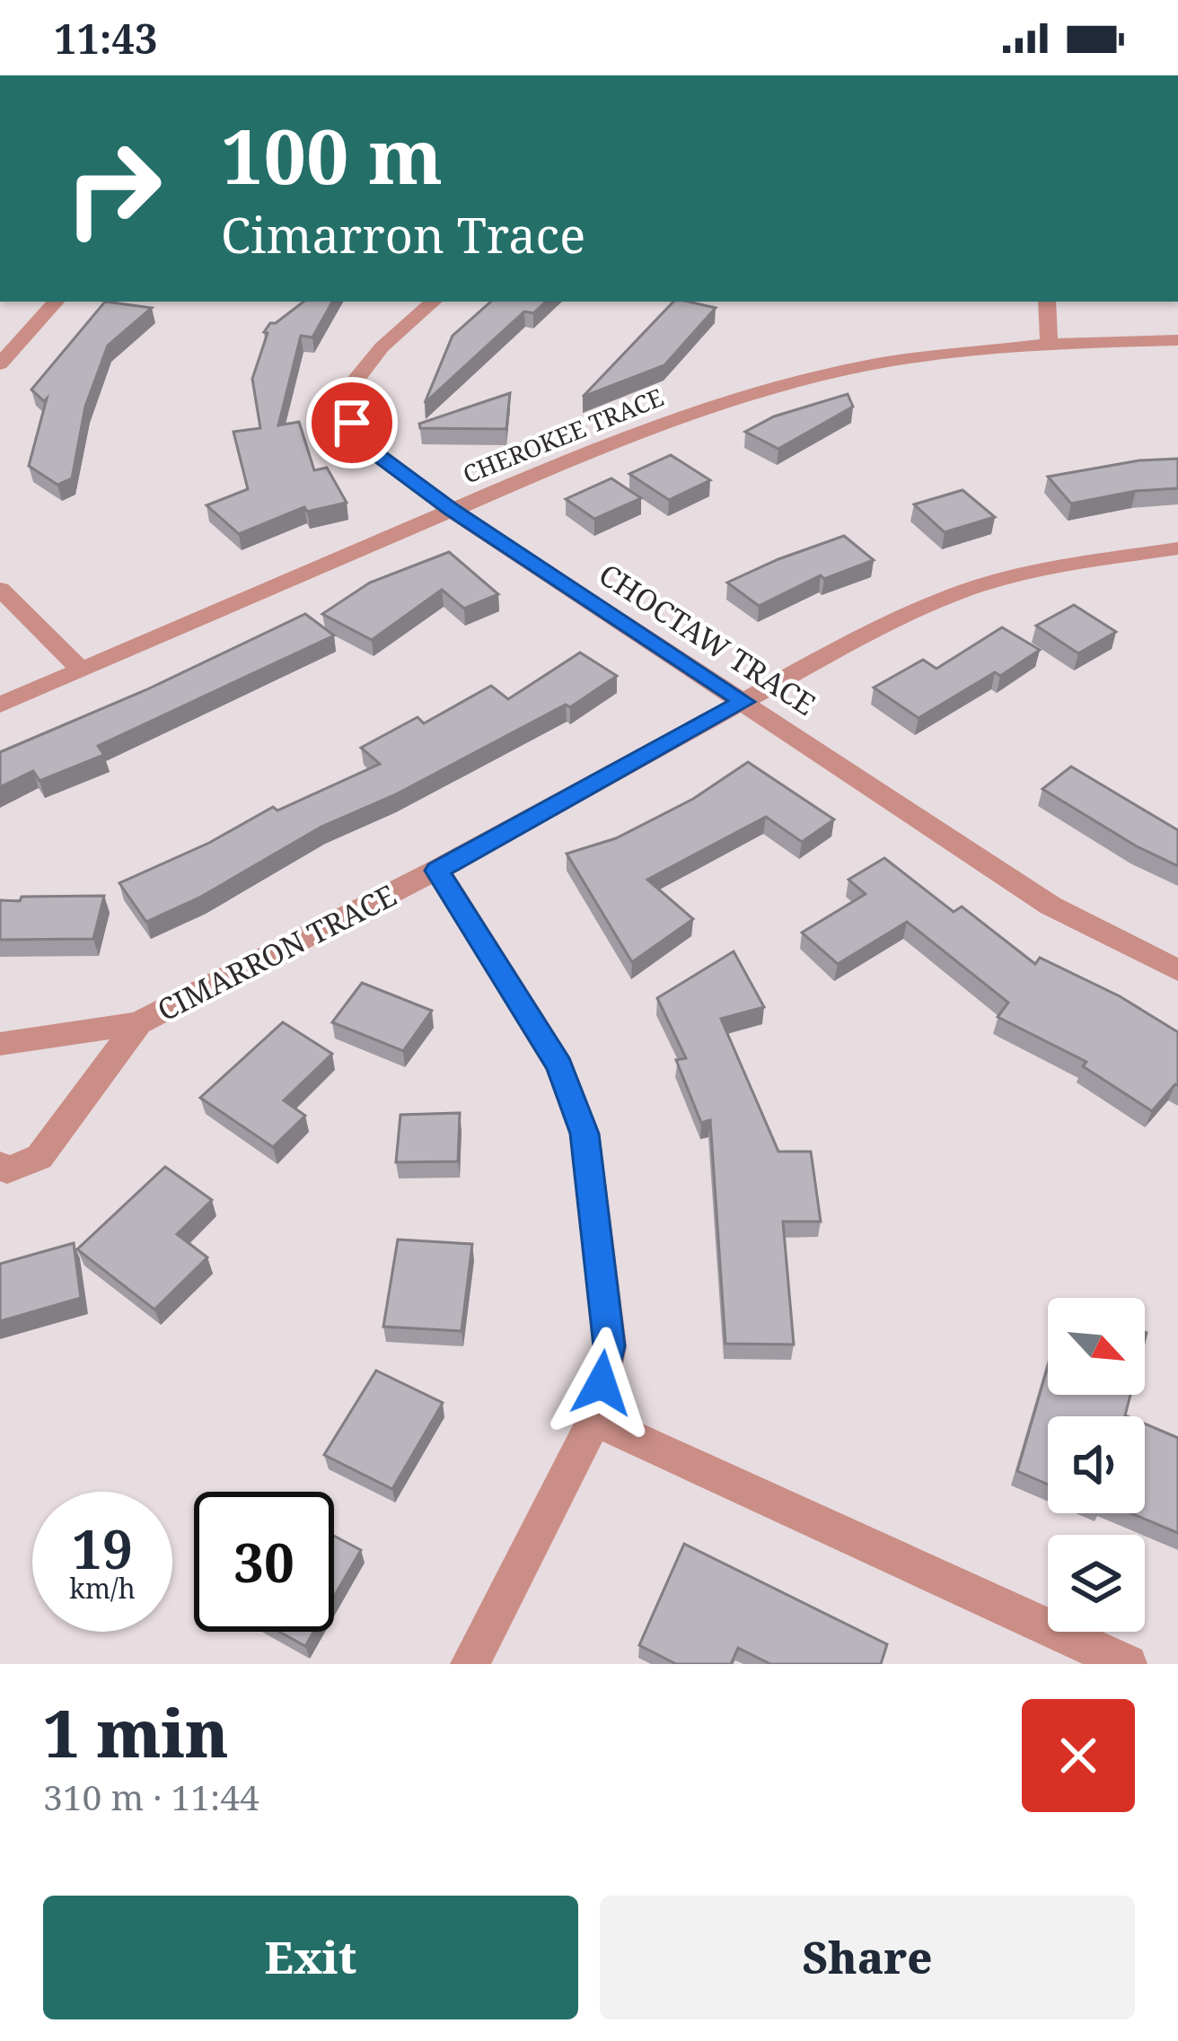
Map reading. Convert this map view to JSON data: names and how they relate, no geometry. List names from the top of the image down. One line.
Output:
{"streets":{"street":["CHEROKEE TRACE","CHOCTAW TRACE","CIMARRON TRACE"]},"crossings":[["CHEROKEE TRACE","CHOCTAW TRACE"],["CHOCTAW TRACE","CIMARRON TRACE"]],"north":"bottom right","page":{"status":"11:43","turn":["100 m","Cimarron Trace"],"speed":"19 km/h","limit":"30","heading":["1 min","310 m · 11:44"],"buttons":["Exit","Share"]}}
